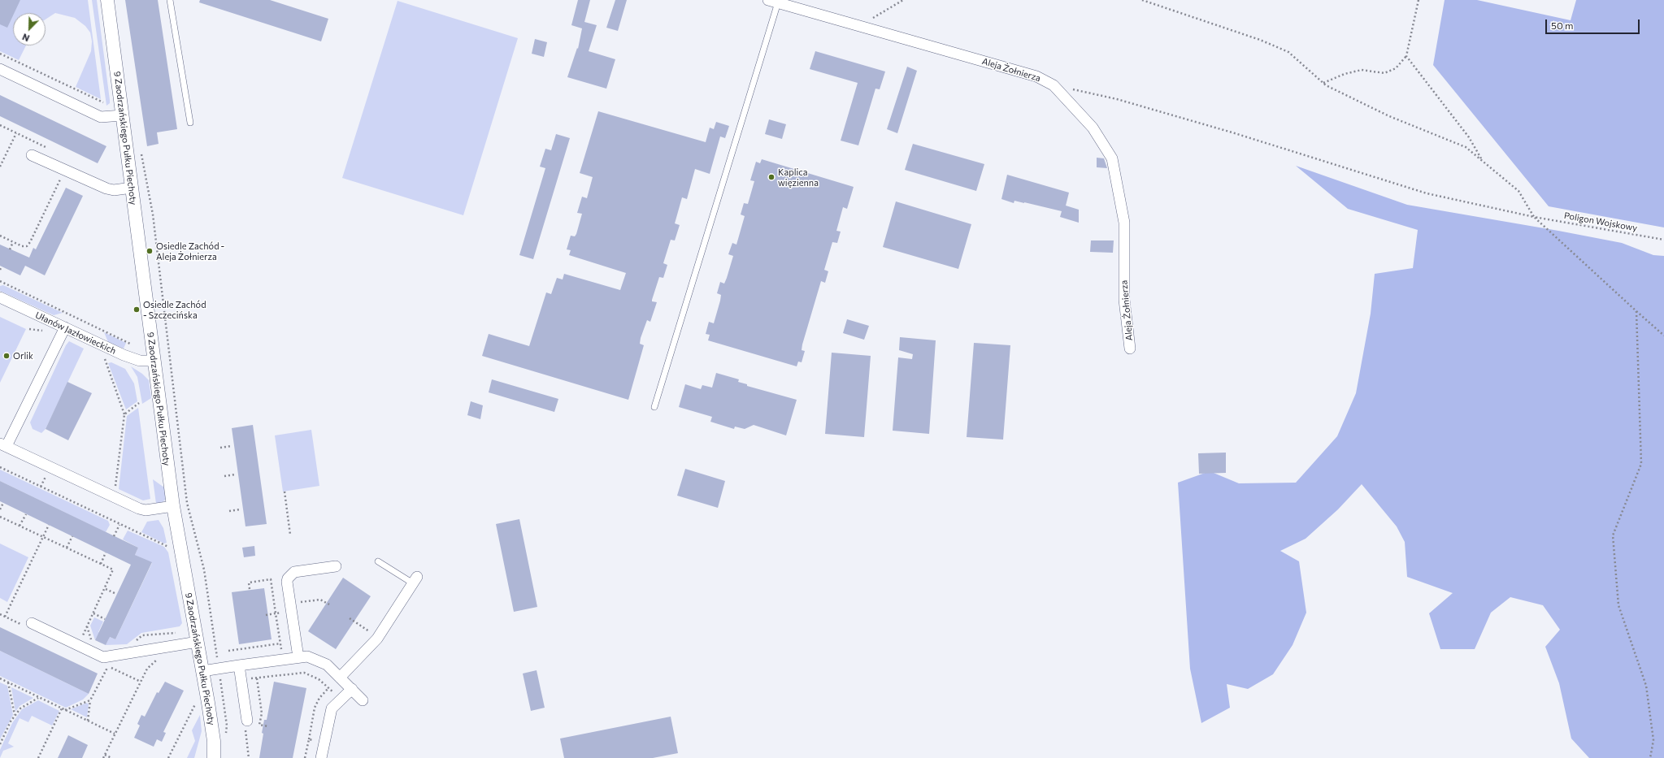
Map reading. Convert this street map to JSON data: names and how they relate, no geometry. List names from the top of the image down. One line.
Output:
{"streets":{"street":["Aleja Żołnierza","9 Zaodrzańskiego Pułku Piechoty","Ułanów Jazłowieckich"],"path":["Poligon Wojskowy"]},"crossings":[["Aleja Żołnierza","Poligon Wojskowy"],["9 Zaodrzańskiego Pułku Piechoty","Ułanów Jazłowieckich"]],"places":["Kaplica więzienna","Osiedle Zachód - Aleja Żołnierza","Osiedle Zachód - Szczecińska","Orlik"],"scale_bar":"50 m","north":"bottom left"}
